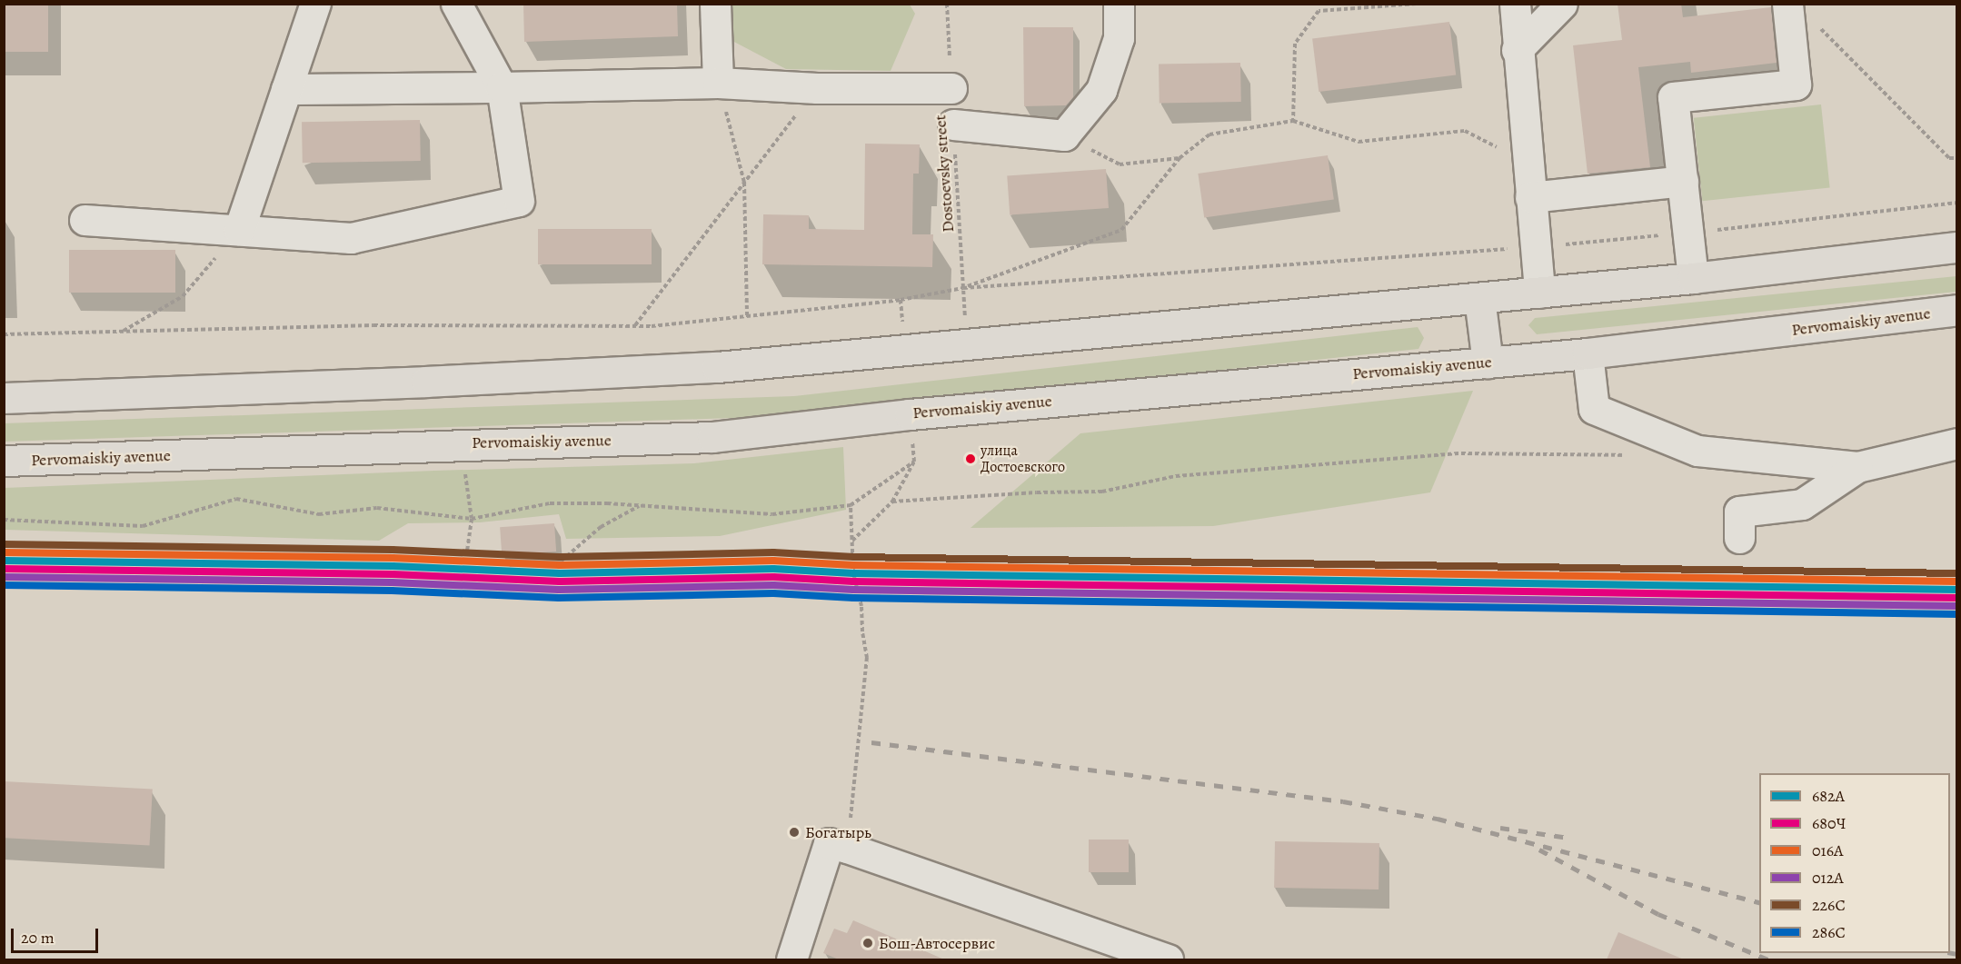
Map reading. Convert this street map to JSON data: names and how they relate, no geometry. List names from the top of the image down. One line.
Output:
{"streets":{"main road":["Pervomaiskiy avenue"],"path":["Dostoevsky street"]},"places":["улица Достоевского","Богатырь","Бош-Автосервис"],"lines":["transit line 226С","transit line 016А","transit line 682А","transit line 680Ч","transit line 012А","transit line 286С"],"legend":["682А","680Ч","016А","012А","226С","286С"],"scale_bar":"20 m"}
